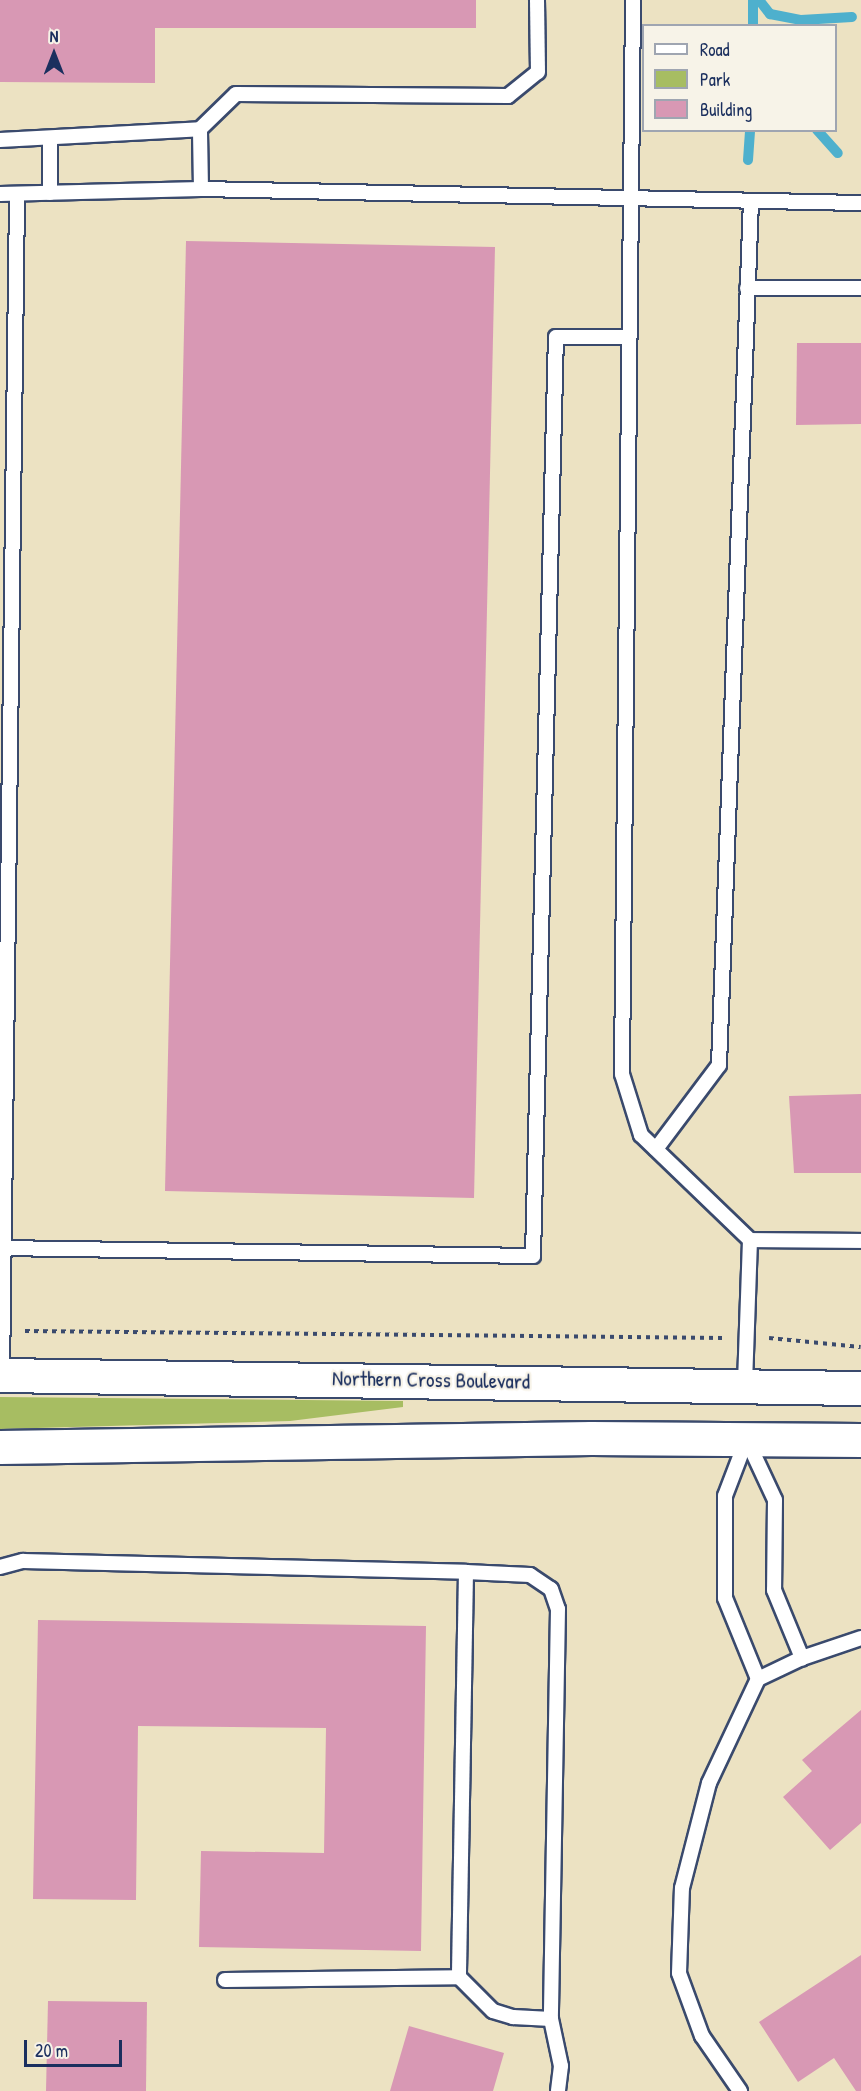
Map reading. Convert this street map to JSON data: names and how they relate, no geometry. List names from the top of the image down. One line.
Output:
{"streets":{"street":["Northern Cross Boulevard"]},"legend":["Road","Park","Building"],"scale_bar":"20 m","north":"top"}
